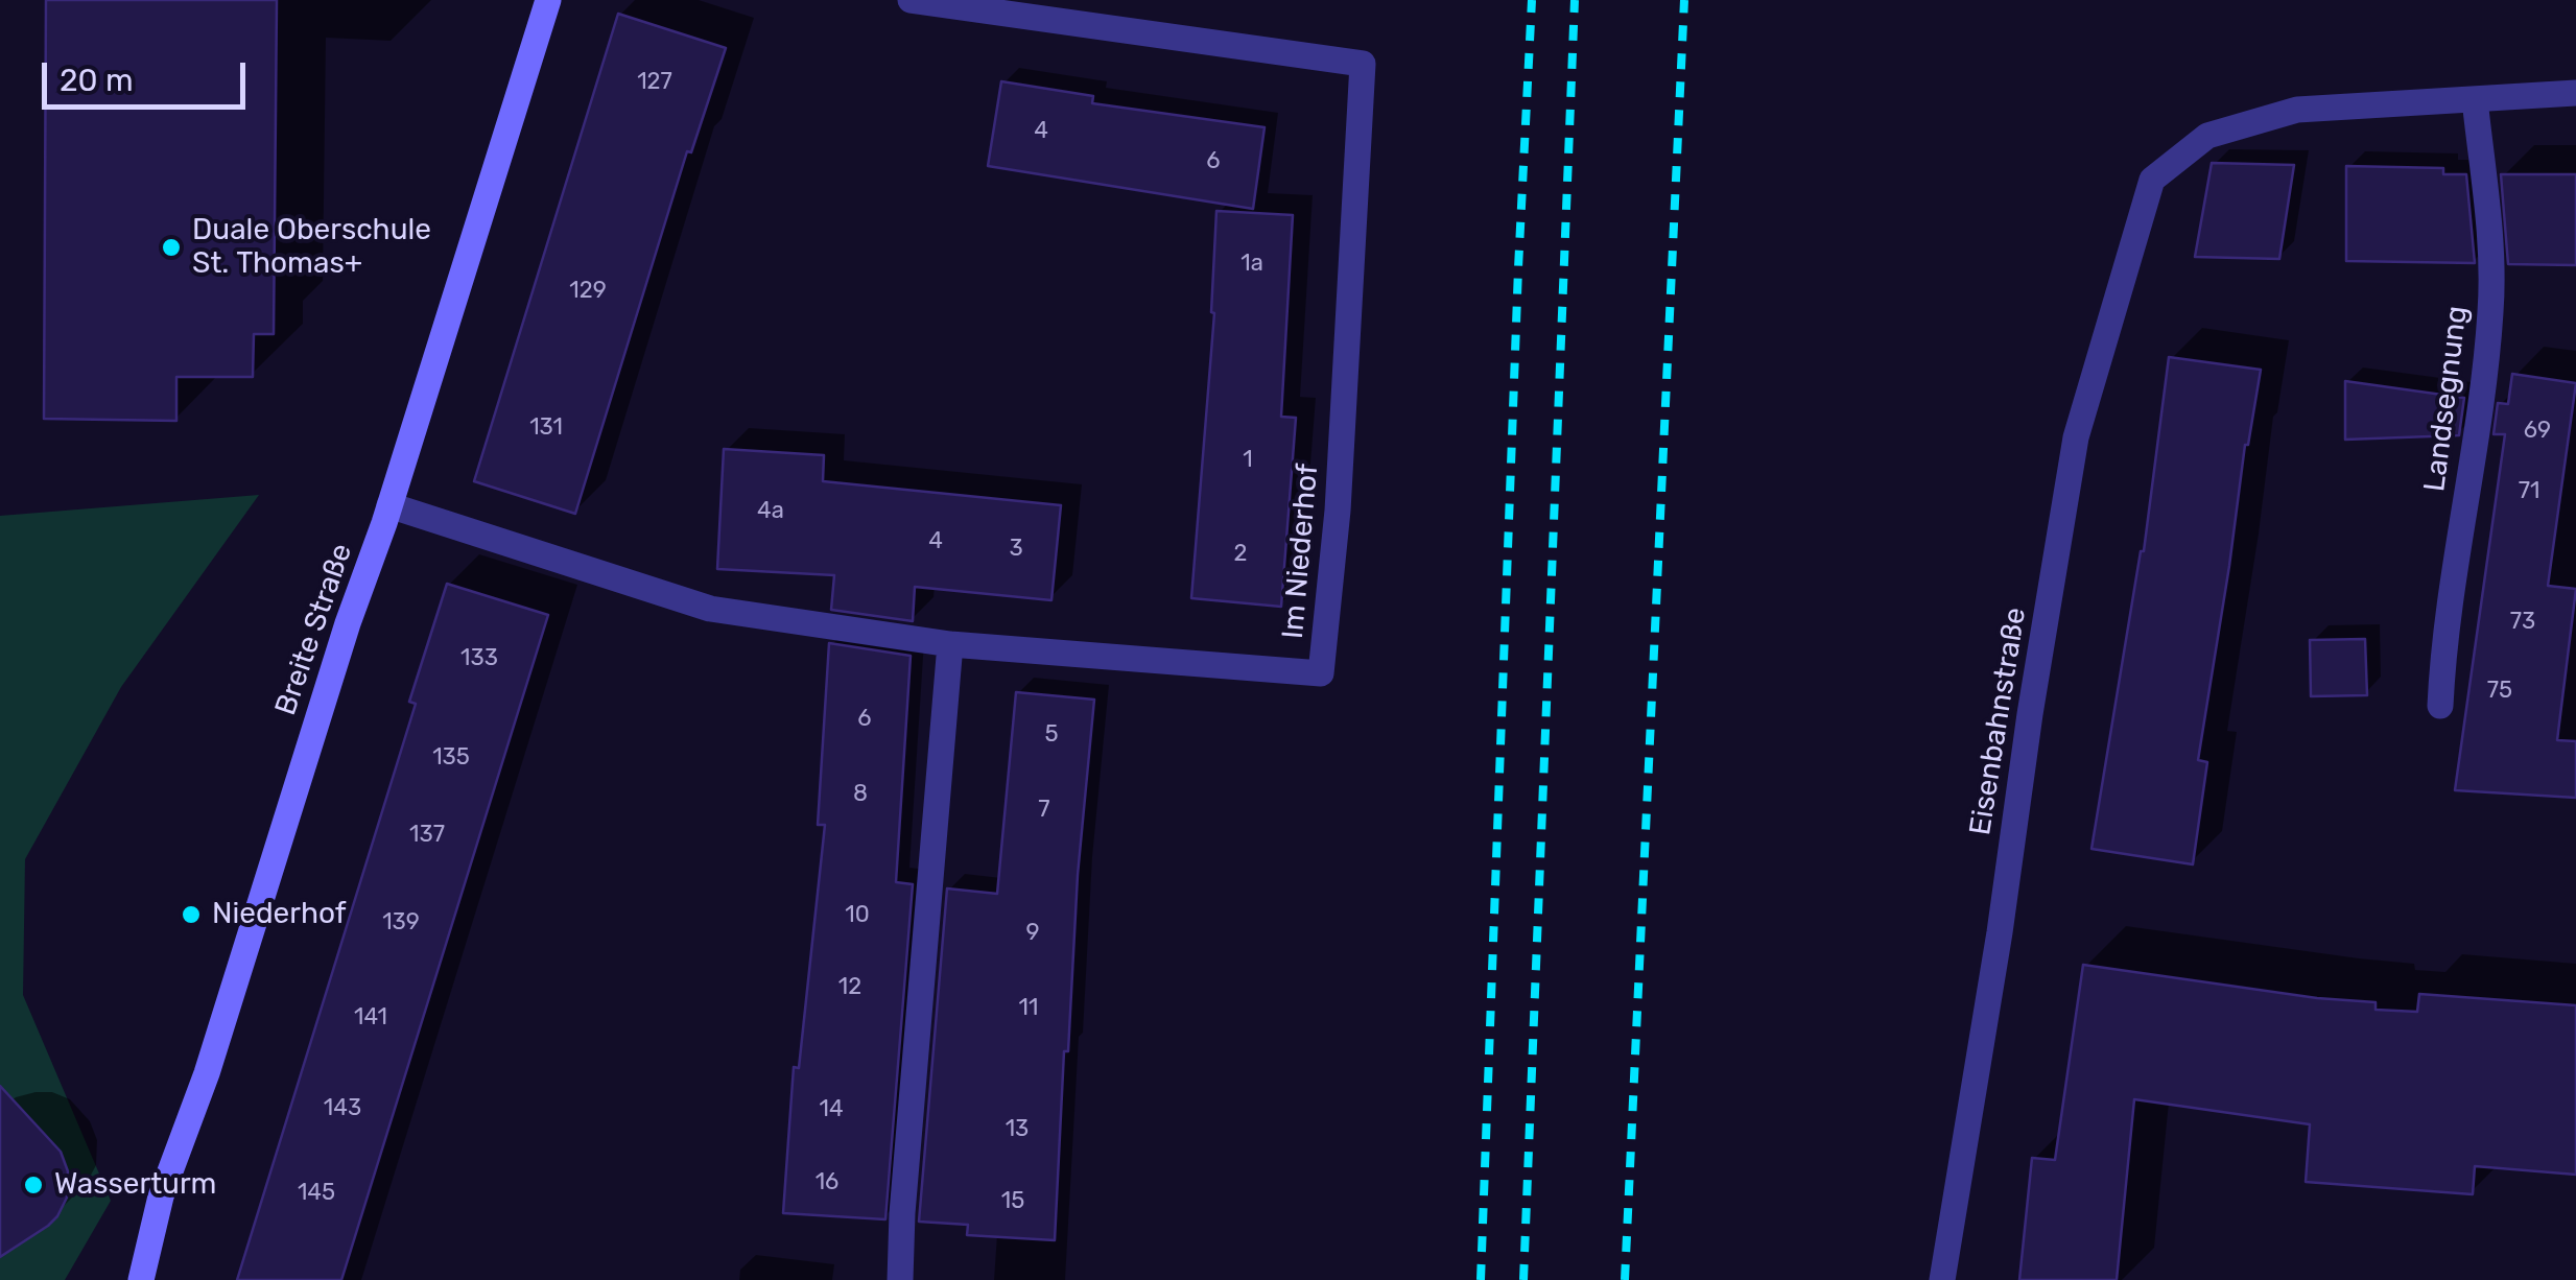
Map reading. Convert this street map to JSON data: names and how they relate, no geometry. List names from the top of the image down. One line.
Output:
{"streets":{"street":["Landsegnung","Im Niederhof","Breite Straße","Eisenbahnstraße"]},"crossings":[["Landsegnung","Eisenbahnstraße"],["Im Niederhof","Breite Straße"]],"places":["Duale Oberschule St. Thomas+","Niederhof","Wasserturm"],"house_numbers":["127","4","6","1a","129","131","69","1","71","4a","4","3","2","73","133","75","6","5","135","8","7","137","10","139","9","12","11","141","143","14","13","16","145","15"],"scale_bar":"20 m"}
